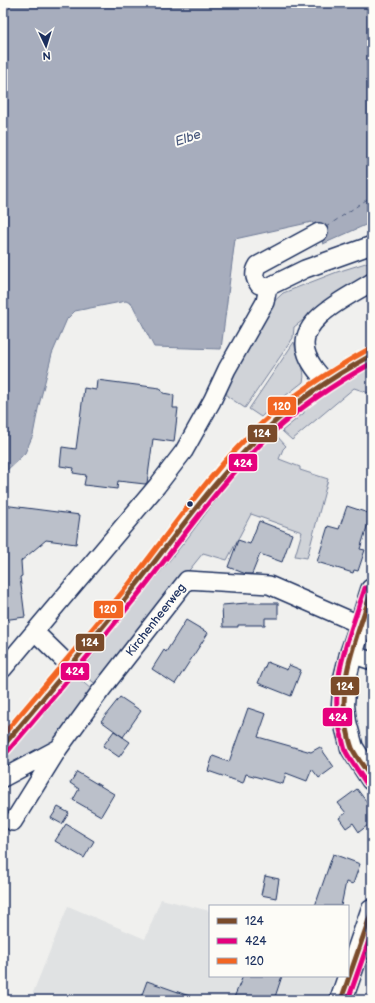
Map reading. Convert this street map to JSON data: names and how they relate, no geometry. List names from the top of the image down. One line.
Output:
{"streets":{"street":["Kirchenheerweg"]},"water":["Elbe"],"lines":["transit line 120","transit line 124","transit line 424"],"legend":["124","424","120"],"north":"bottom"}
